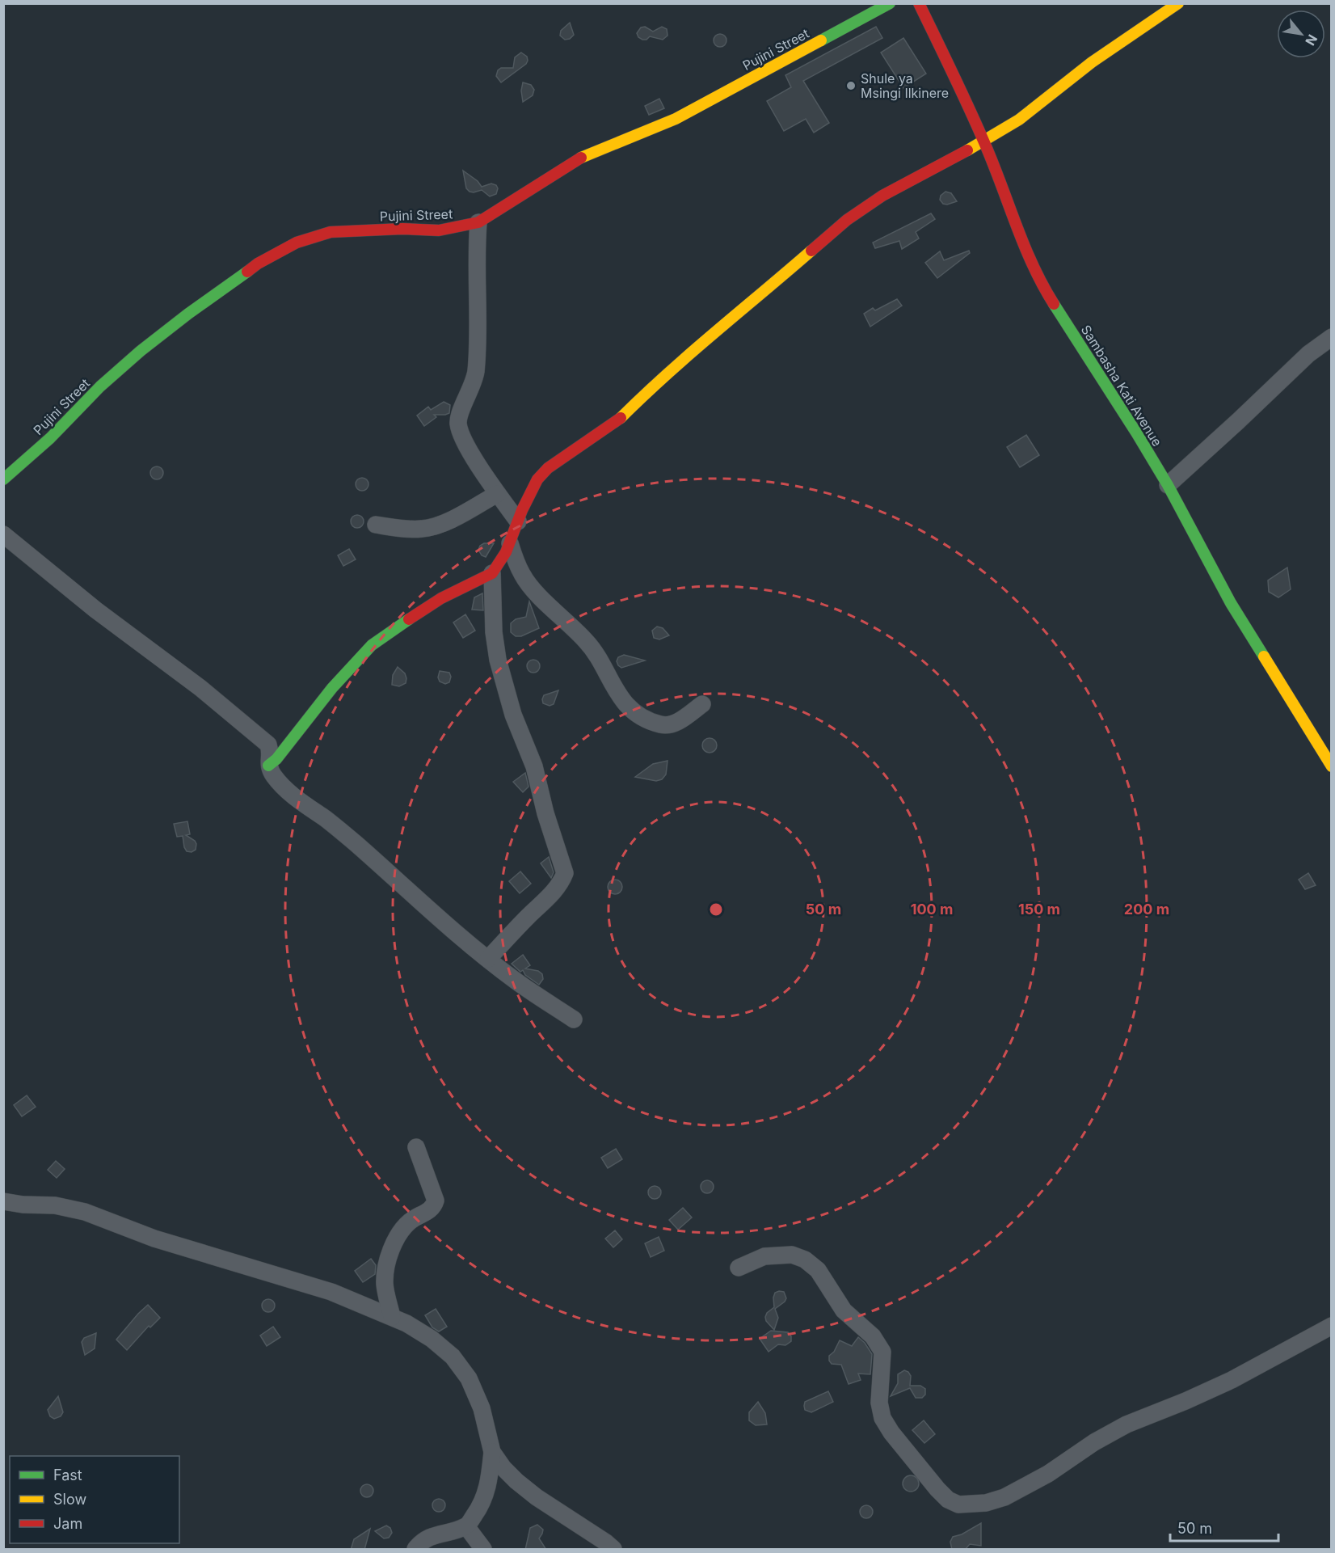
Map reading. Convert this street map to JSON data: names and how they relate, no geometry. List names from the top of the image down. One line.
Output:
{"streets":{"street":["Pujini Street","Sambasha Kati Avenue"]},"places":["Shule ya Msingi Ilkinere"],"legend":["Fast","Slow","Jam"],"scale_bar":"50 m","north":"bottom right","rings":["50 m","100 m","150 m","200 m"]}
